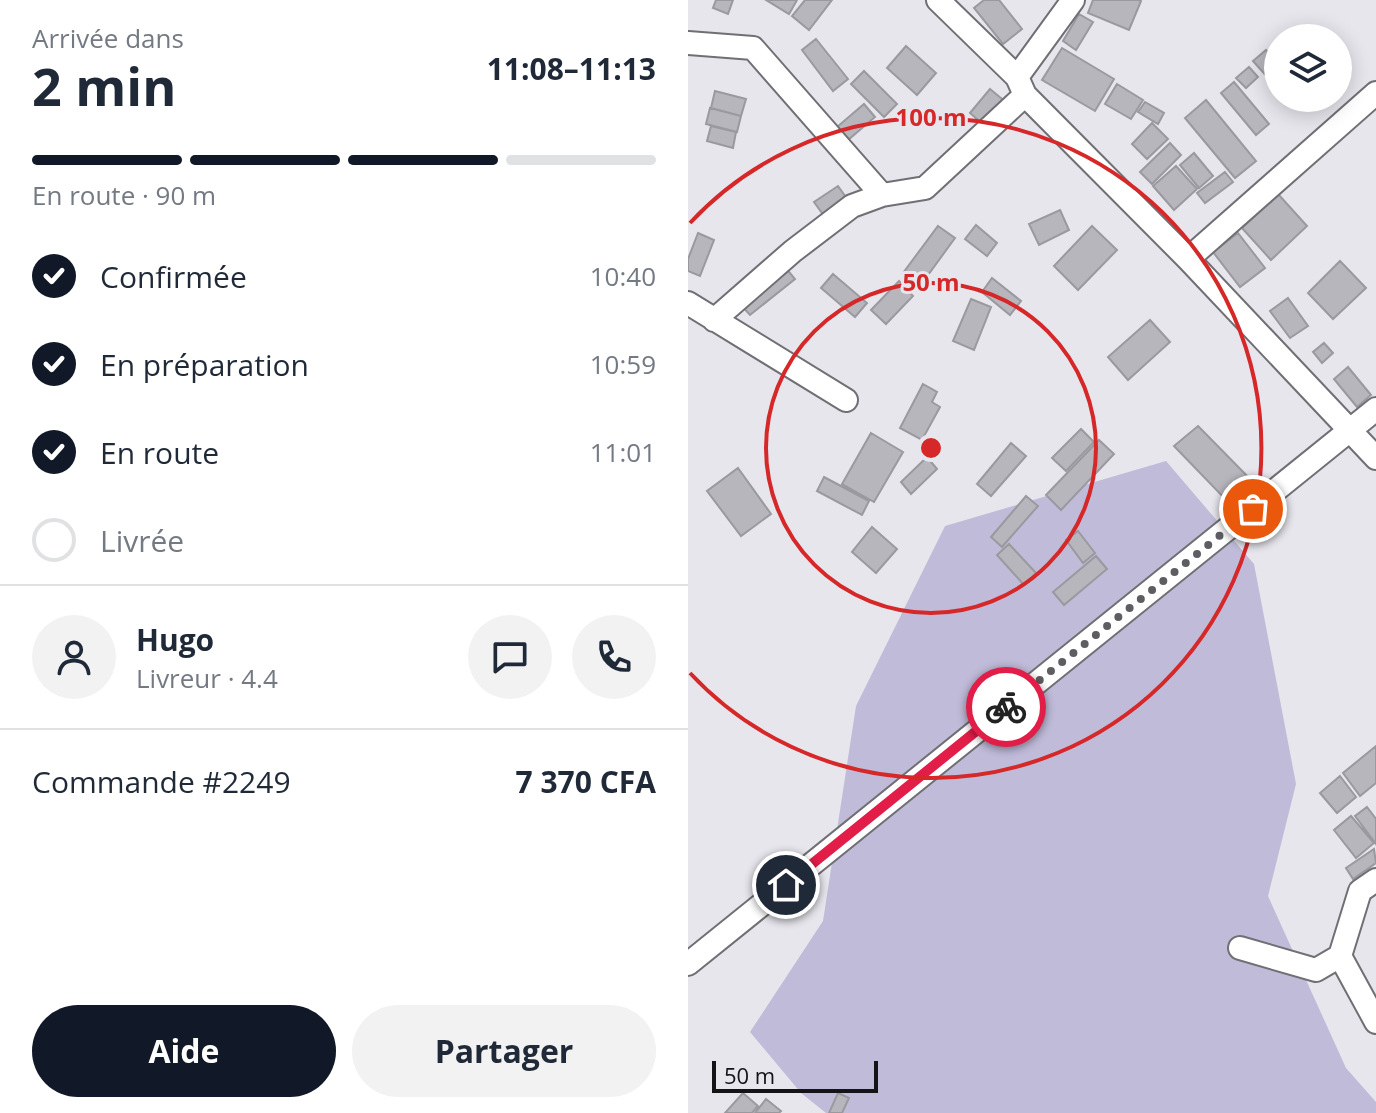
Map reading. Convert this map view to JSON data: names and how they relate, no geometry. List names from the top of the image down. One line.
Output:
{"scale_bar":"50 m","page":{"heading":["2 min","Arrivée dans","11:08–11:13"],"panel":["Hugo","Livreur · 4.4","Commande #2249","7 370 CFA"],"bar":"En route · 90 m","list":[["Confirmée","10:40"],["En préparation","10:59"],["En route","11:01"],"Livrée"],"buttons":["Aide","Partager"],"scale":"50 m"},"rings":["100 m","50 m"]}
